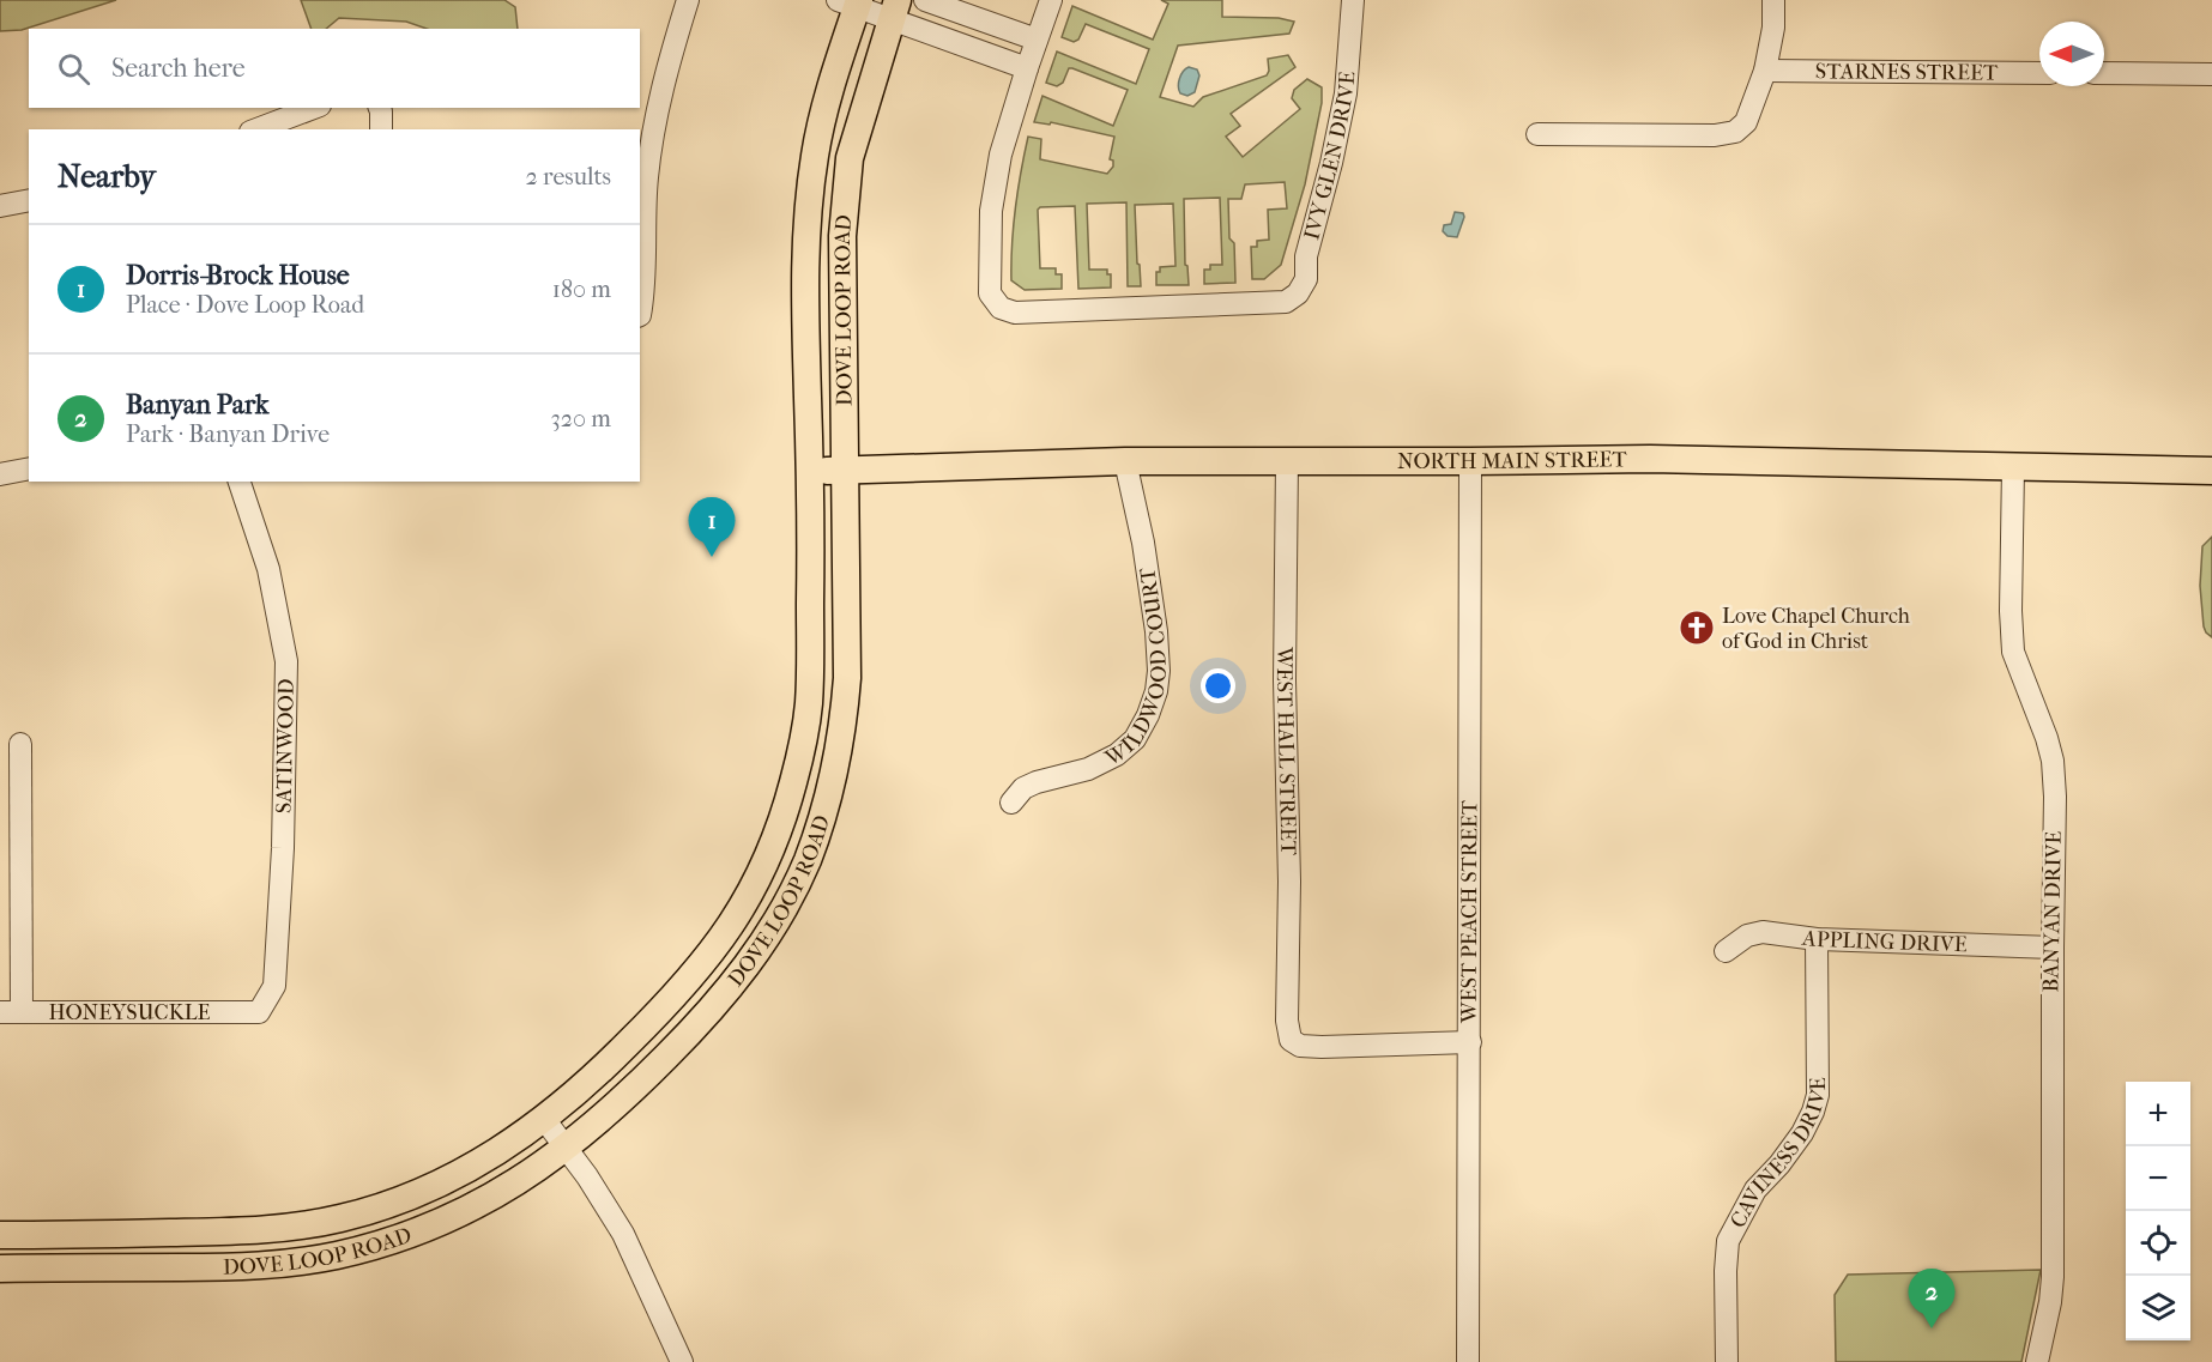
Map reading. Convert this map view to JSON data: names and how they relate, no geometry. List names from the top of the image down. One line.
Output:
{"streets":{"main road":["DOVE LOOP ROAD","NORTH MAIN STREET"],"street":["STARNES STREET","IVY GLEN DRIVE","WILDWOOD COURT","SATINWOOD","WEST HALL STREET","WEST PEACH STREET","BANYAN DRIVE","APPLING DRIVE","HONEYSUCKLE","CAVINESS DRIVE"]},"crossings":[["DOVE LOOP ROAD","NORTH MAIN STREET"],["NORTH MAIN STREET","WILDWOOD COURT"],["NORTH MAIN STREET","WEST HALL STREET"],["NORTH MAIN STREET","WEST PEACH STREET"],["NORTH MAIN STREET","BANYAN DRIVE"],["SATINWOOD","HONEYSUCKLE"],["WEST HALL STREET","WEST PEACH STREET"],["BANYAN DRIVE","APPLING DRIVE"],["APPLING DRIVE","CAVINESS DRIVE"]],"places":{"church":["Love Chapel Church of God in Christ"]},"north":"left","page":{"search":"Search here","heading":["Nearby","2 results"],"list":[{"mark":"1","name":"Dorris-Brock House","note":"Place · Dove Loop Road","value":"180 m"},{"mark":"2","name":"Banyan Park","note":"Park · Banyan Drive","value":"320 m"}],"pins":["1","2"],"map_buttons":["+","−"]}}
